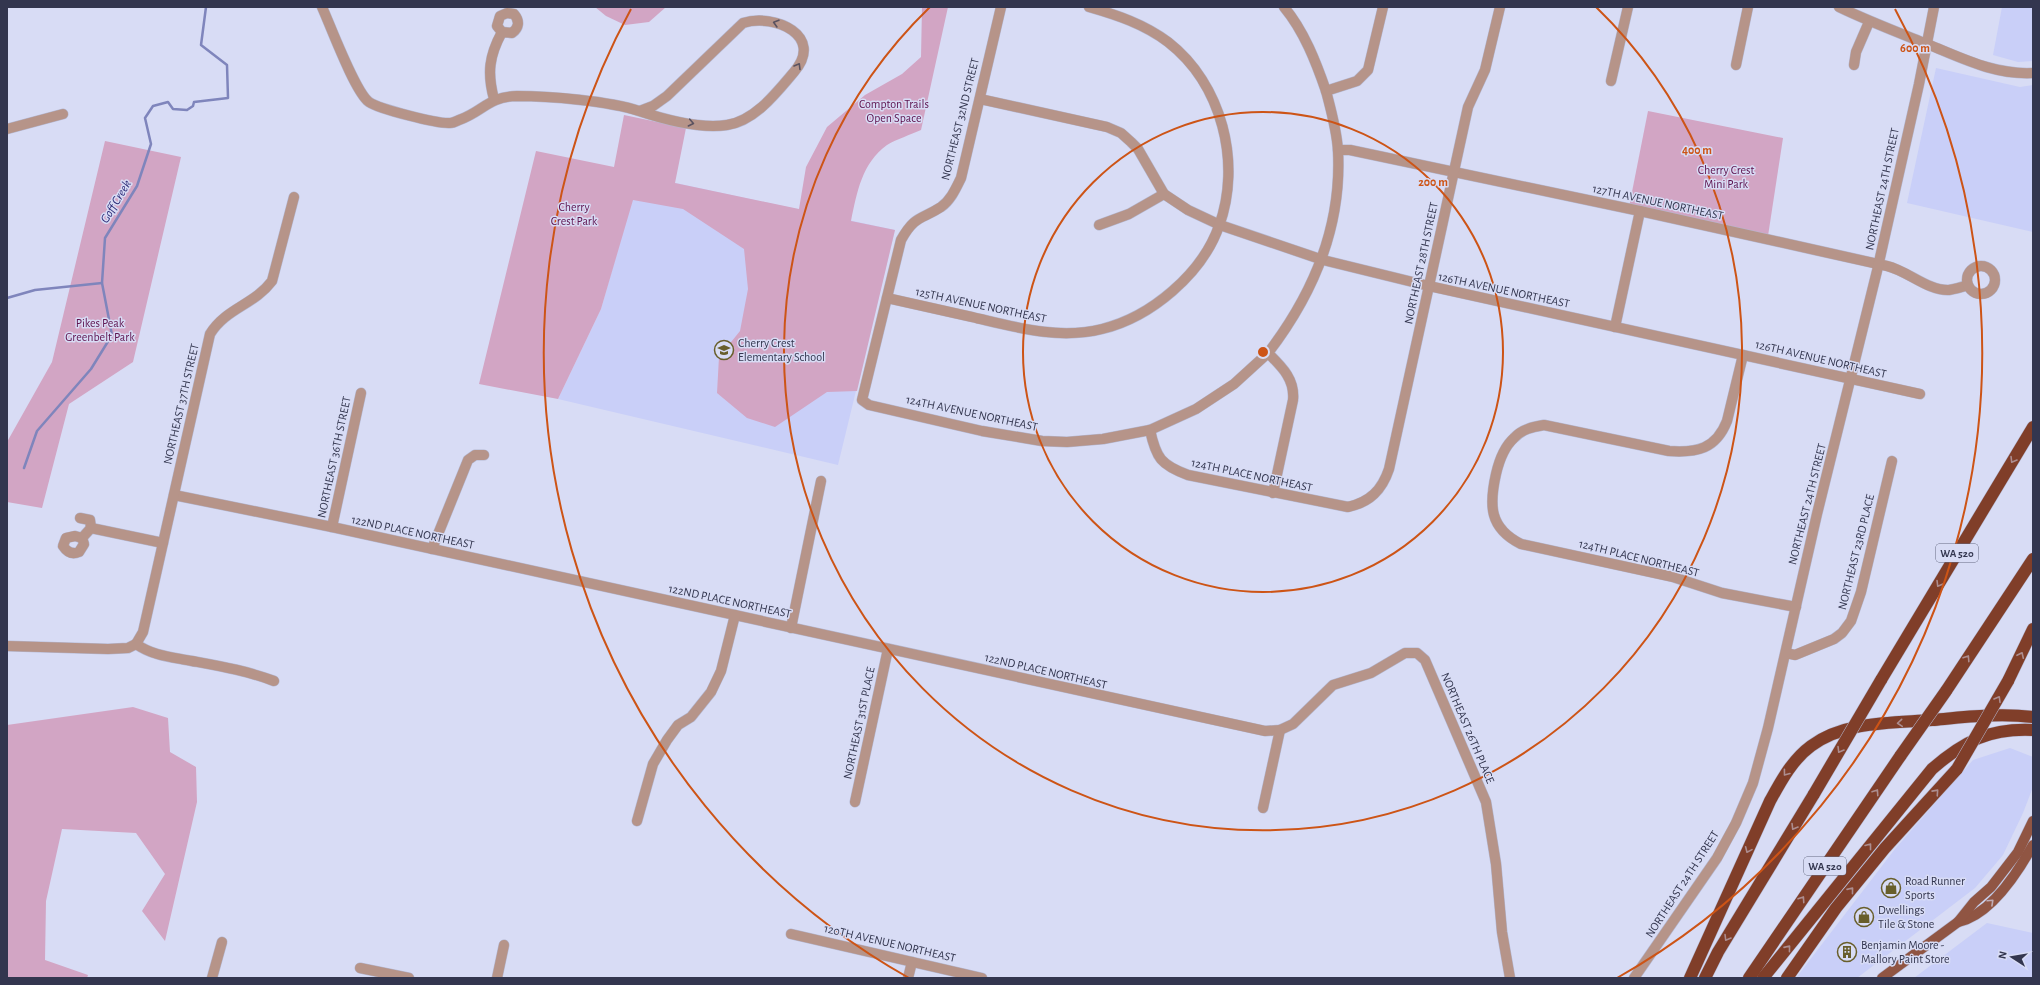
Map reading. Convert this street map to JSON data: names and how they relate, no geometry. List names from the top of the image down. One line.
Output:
{"streets":{"highway":["WA 520"],"street":["NORTHEAST 32ND STREET","NORTHEAST 24TH STREET","127TH AVENUE NORTHEAST","NORTHEAST 28TH STREET","126TH AVENUE NORTHEAST","125TH AVENUE NORTHEAST","NORTHEAST 37TH STREET","124TH AVENUE NORTHEAST","NORTHEAST 36TH STREET","124TH PLACE NORTHEAST","122ND PLACE NORTHEAST","NORTHEAST 23RD PLACE","NORTHEAST 31ST PLACE","NORTHEAST 26TH PLACE","120TH AVENUE NORTHEAST"]},"crossings":[["NORTHEAST 32ND STREET","125TH AVENUE NORTHEAST"],["NORTHEAST 32ND STREET","124TH AVENUE NORTHEAST"],["NORTHEAST 24TH STREET","127TH AVENUE NORTHEAST"],["NORTHEAST 24TH STREET","126TH AVENUE NORTHEAST"],["NORTHEAST 24TH STREET","124TH PLACE NORTHEAST"],["NORTHEAST 24TH STREET","NORTHEAST 23RD PLACE"],["127TH AVENUE NORTHEAST","NORTHEAST 28TH STREET"],["127TH AVENUE NORTHEAST","124TH AVENUE NORTHEAST"],["NORTHEAST 28TH STREET","126TH AVENUE NORTHEAST"],["NORTHEAST 28TH STREET","124TH PLACE NORTHEAST"],["126TH AVENUE NORTHEAST","125TH AVENUE NORTHEAST"],["126TH AVENUE NORTHEAST","124TH AVENUE NORTHEAST"],["126TH AVENUE NORTHEAST","124TH PLACE NORTHEAST"],["NORTHEAST 37TH STREET","122ND PLACE NORTHEAST"],["124TH AVENUE NORTHEAST","124TH PLACE NORTHEAST"],["NORTHEAST 36TH STREET","122ND PLACE NORTHEAST"],["122ND PLACE NORTHEAST","NORTHEAST 31ST PLACE"],["122ND PLACE NORTHEAST","NORTHEAST 26TH PLACE"]],"water":["Goff Creek"],"parks":["Compton Trails Open Space","Cherry Crest Mini Park","Cherry Crest Park","Pikes Peak Greenbelt Park"],"places":{"school or university":["Cherry Crest Elementary School"],"shop":["Road Runner Sports","Dwellings Tile & Stone"],"building":["Benjamin Moore - Mallory Paint Store"]},"north":"left","rings":["600 m","400 m","200 m"]}
